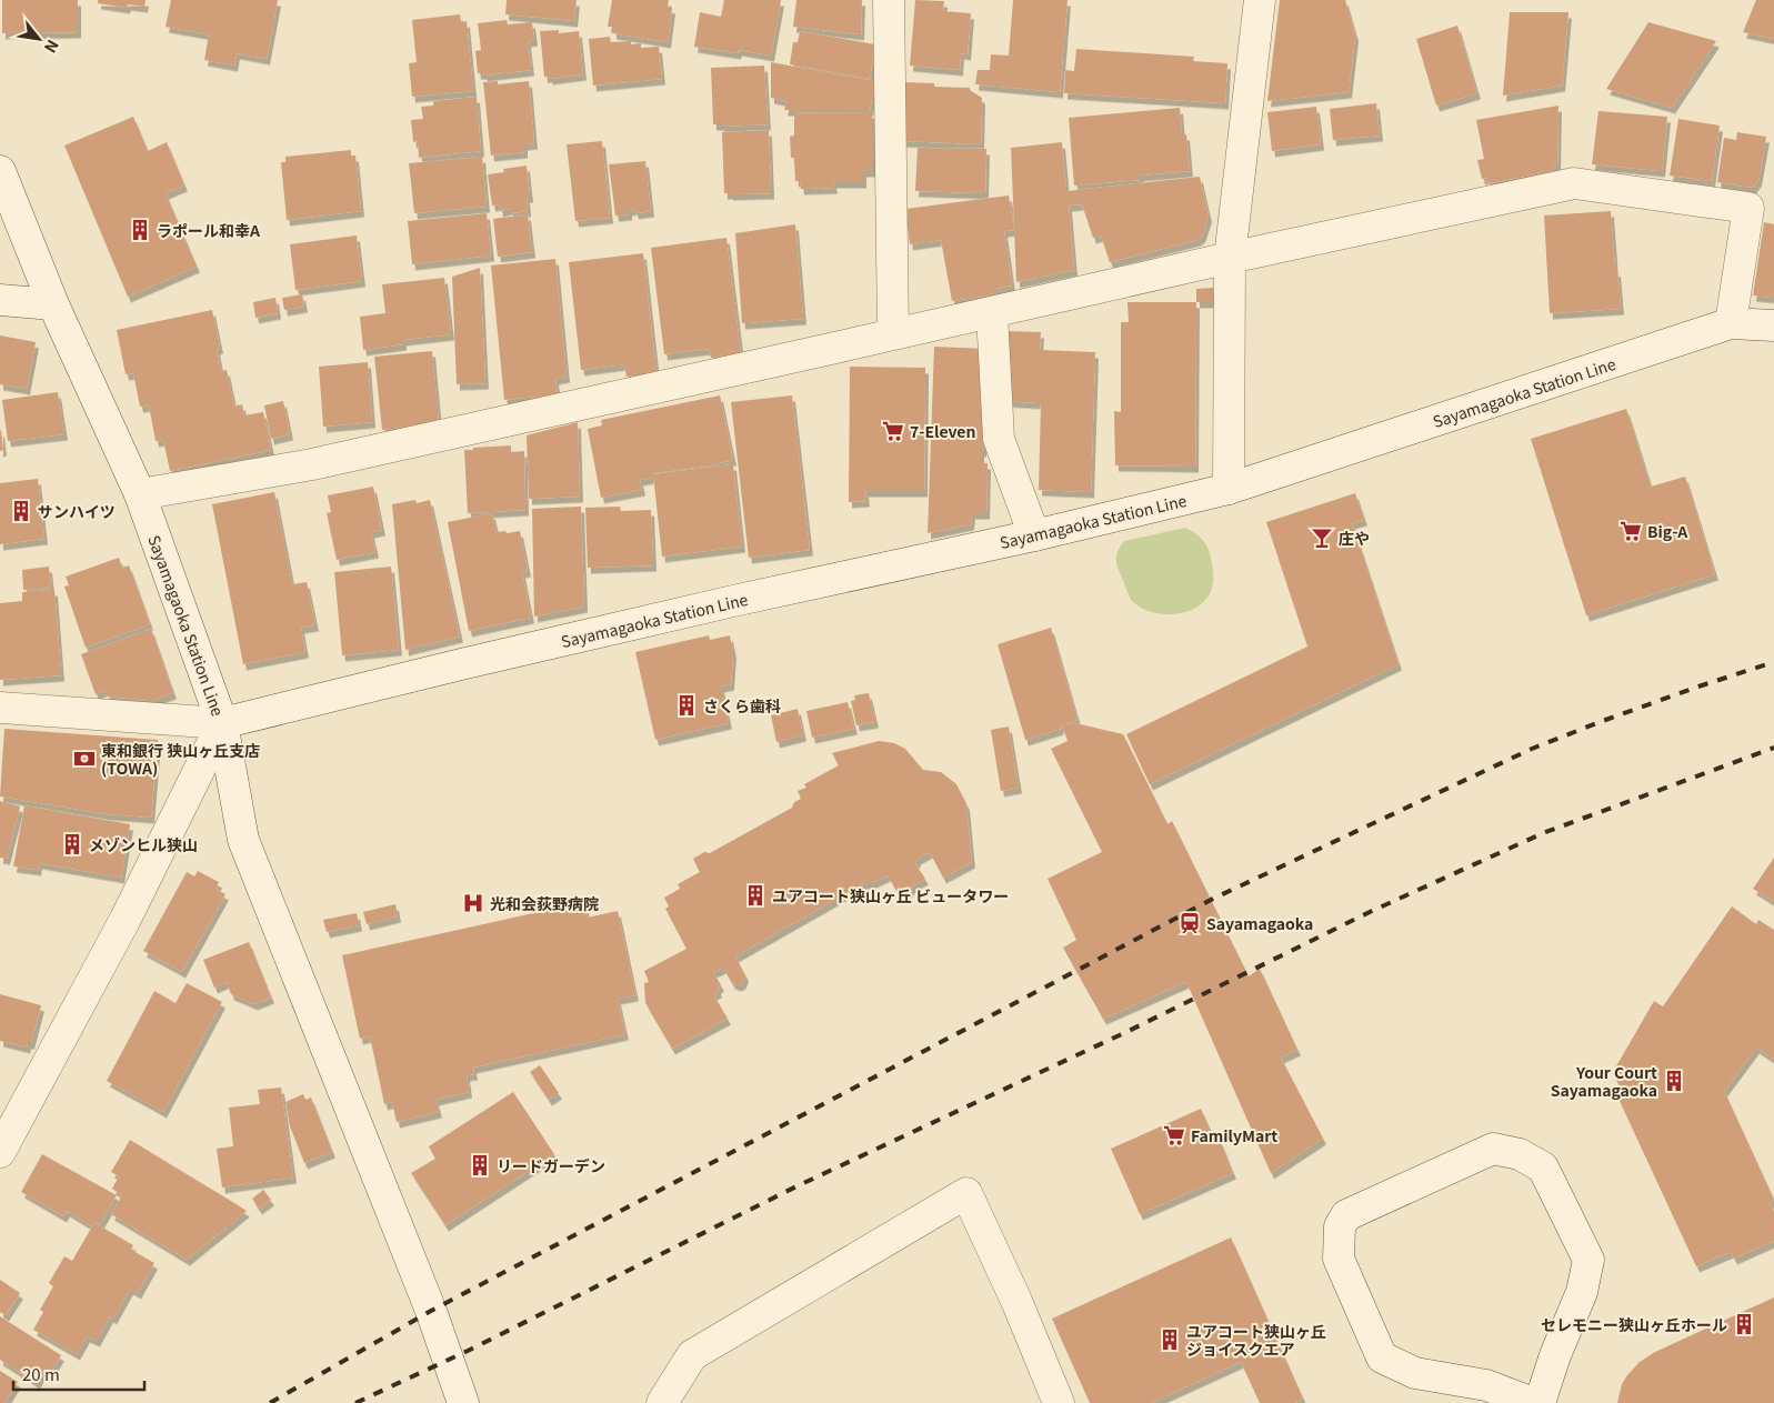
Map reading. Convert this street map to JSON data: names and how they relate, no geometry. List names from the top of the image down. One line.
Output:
{"streets":{"street":["Sayamagaoka Station Line"]},"places":{"building":["ラポール和幸A","サンハイツ","さくら歯科","メゾンヒル狭山","ユアコート狭山ヶ丘 ビュータワー","Your Court Sayamagaoka","リードガーデン","セレモニー狭山ヶ丘ホール","ユアコート狭山ヶ丘 ジョイスクエア"],"supermarket":["7-Eleven","Big-A","FamilyMart"],"bar":["庄や"],"bank":["東和銀行 狭山ヶ丘支店 (TOWA)"],"hospital":["光和会荻野病院"],"station":["Sayamagaoka"]},"scale_bar":"20 m","north":"bottom right"}
